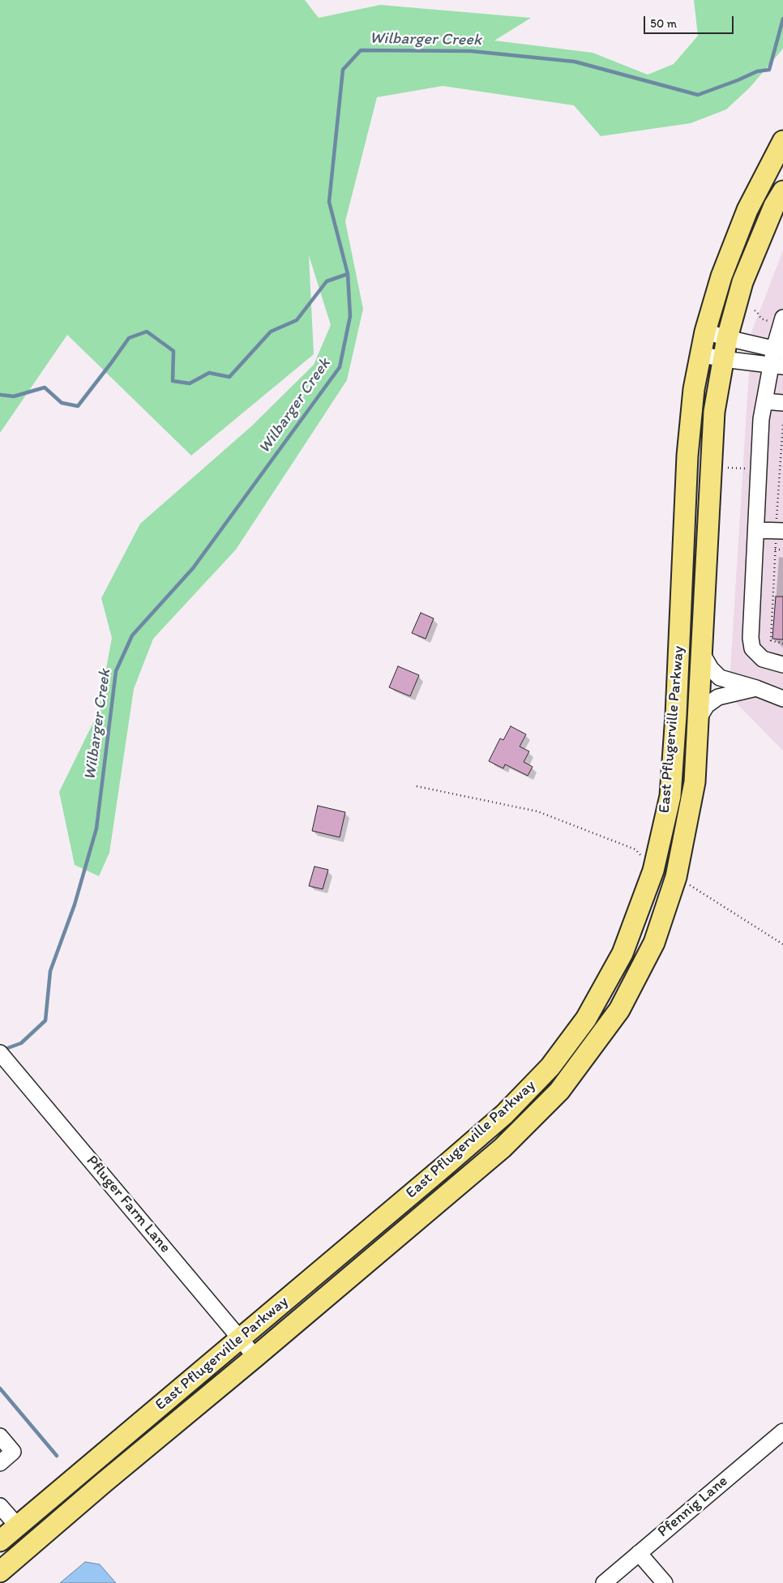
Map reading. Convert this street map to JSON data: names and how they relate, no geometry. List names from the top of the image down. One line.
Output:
{"streets":{"main road":["East Pflugerville Parkway"],"street":["Pfluger Farm Lane","Pfennig Lane"]},"crossings":[["East Pflugerville Parkway","Pfluger Farm Lane"]],"water":["Wilbarger Creek"],"scale_bar":"50 m"}
